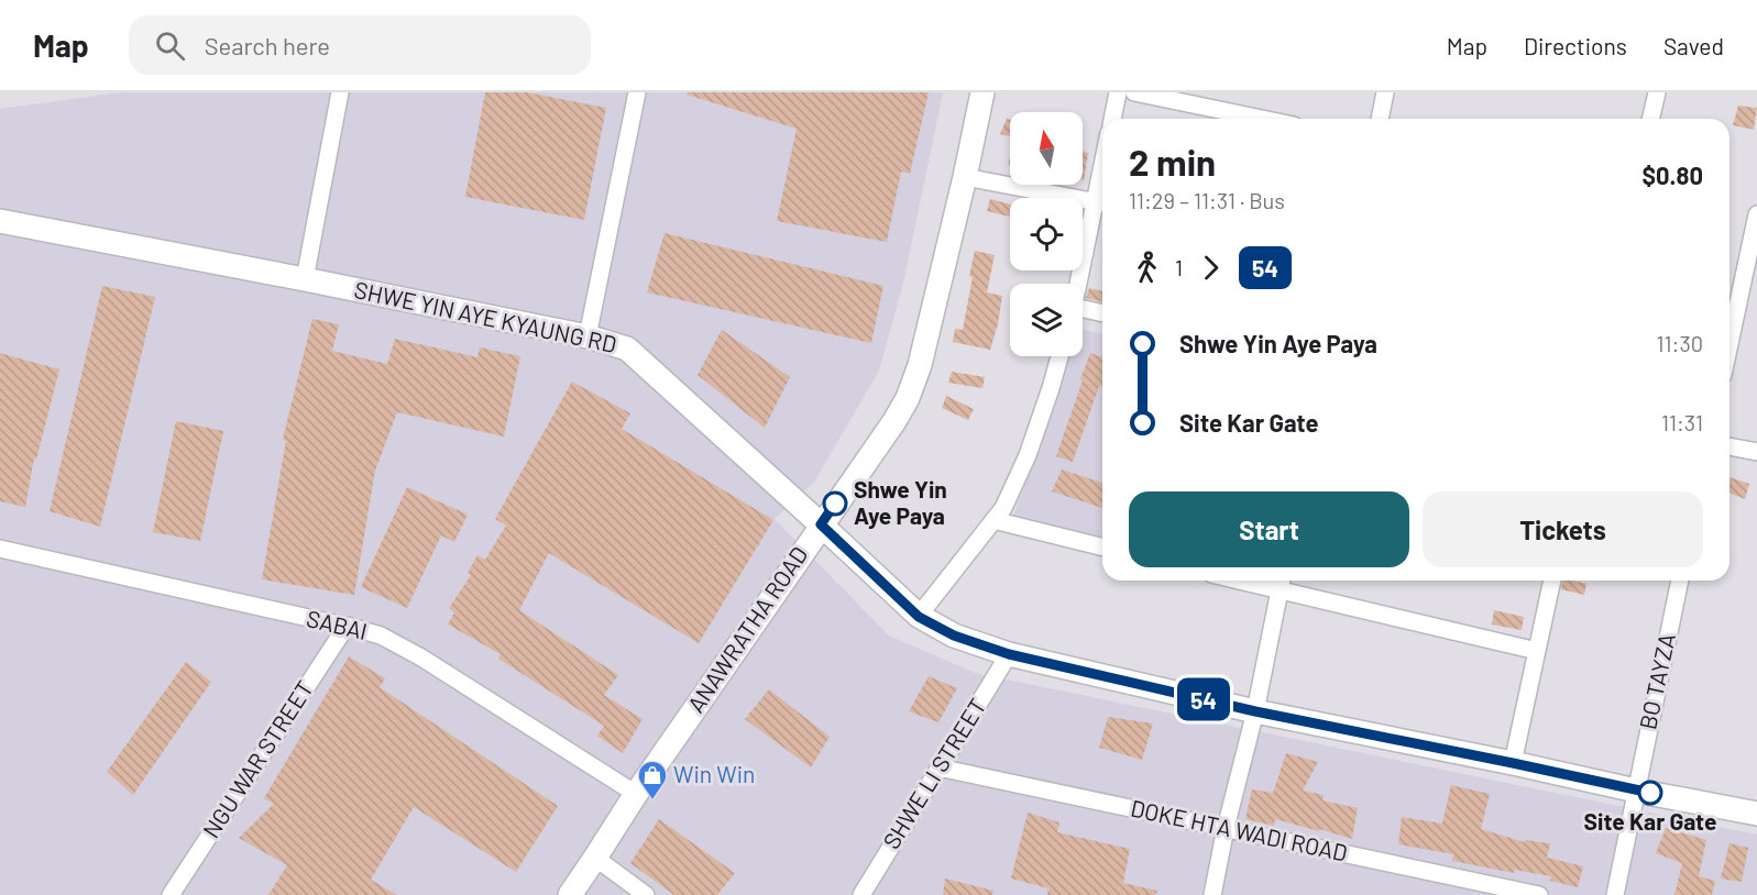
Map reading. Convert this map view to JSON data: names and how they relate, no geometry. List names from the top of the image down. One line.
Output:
{"streets":{"street":["SHWE YIN AYE KYAUNG RD","SABAI","ANAWRATHA ROAD","BO TAYZA","NGU WAR STREET","SHWE LI STREET","DOKE HTA WADI ROAD"]},"crossings":[["SHWE YIN AYE KYAUNG RD","ANAWRATHA ROAD"],["SHWE YIN AYE KYAUNG RD","BO TAYZA"],["SHWE YIN AYE KYAUNG RD","SHWE LI STREET"],["SABAI","ANAWRATHA ROAD"],["SABAI","NGU WAR STREET"],["SHWE LI STREET","DOKE HTA WADI ROAD"]],"places":{"other":["Shwe Yin Aye Paya","Site Kar Gate"],"shop":["Win Win"]},"lines":["bus line 54"],"north":"top","page":{"header":"Map","search":"Search here","nav":["Map","Directions","Saved"],"on_map":"54","heading":["2 min","11:29 – 11:31 · Bus","$0.80"],"legs":["1","54"],"list":[{"name":"Shwe Yin Aye Paya","value":"11:30"},{"name":"Site Kar Gate","value":"11:31"}],"buttons":["Start","Tickets"]}}
